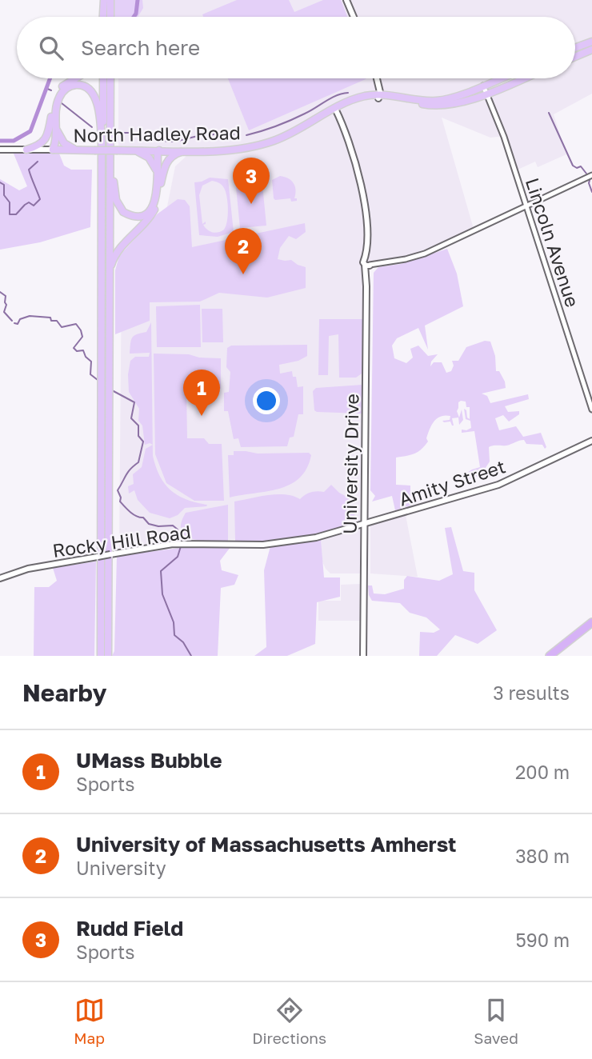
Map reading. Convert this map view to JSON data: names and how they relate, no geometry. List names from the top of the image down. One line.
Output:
{"streets":{"main road":["North Hadley Road","University Drive","Amity Street","Rocky Hill Road"],"street":["Lincoln Avenue"]},"crossings":[["North Hadley Road","University Drive"],["University Drive","Amity Street"],["Amity Street","Rocky Hill Road"]],"page":{"search":"Search here","pins":["3","2","1"],"heading":["Nearby","3 results"],"list":[{"mark":"1","name":"UMass Bubble","note":"Sports","value":"200 m"},{"mark":"2","name":"University of Massachusetts Amherst","note":"University","value":"380 m"},{"mark":"3","name":"Rudd Field","note":"Sports","value":"590 m"}],"nav":["Map","Directions","Saved"]}}
